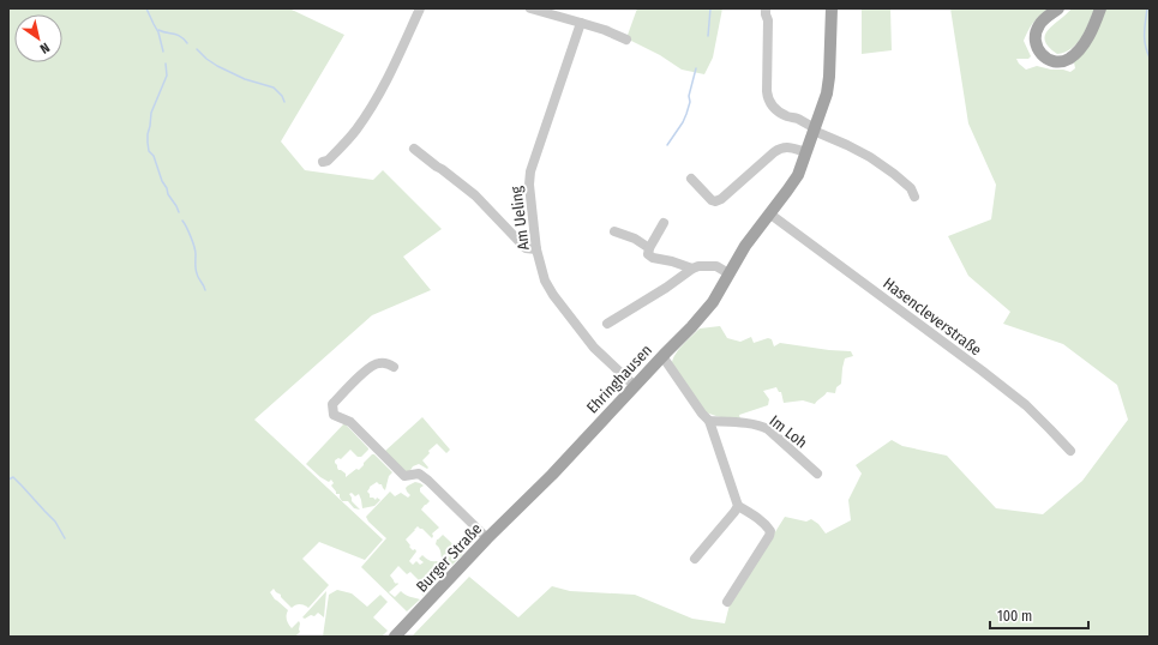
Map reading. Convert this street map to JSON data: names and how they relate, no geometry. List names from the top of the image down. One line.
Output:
{"streets":{"main road":["Ehringhausen","Burger Straße"],"street":["Am Ueling","Hasencleverstraße","Im Loh"]},"crossings":[["Am Ueling","Ehringhausen"],["Hasencleverstraße","Ehringhausen"],["Ehringhausen","Burger Straße"]],"scale_bar":"100 m","north":"bottom right"}
